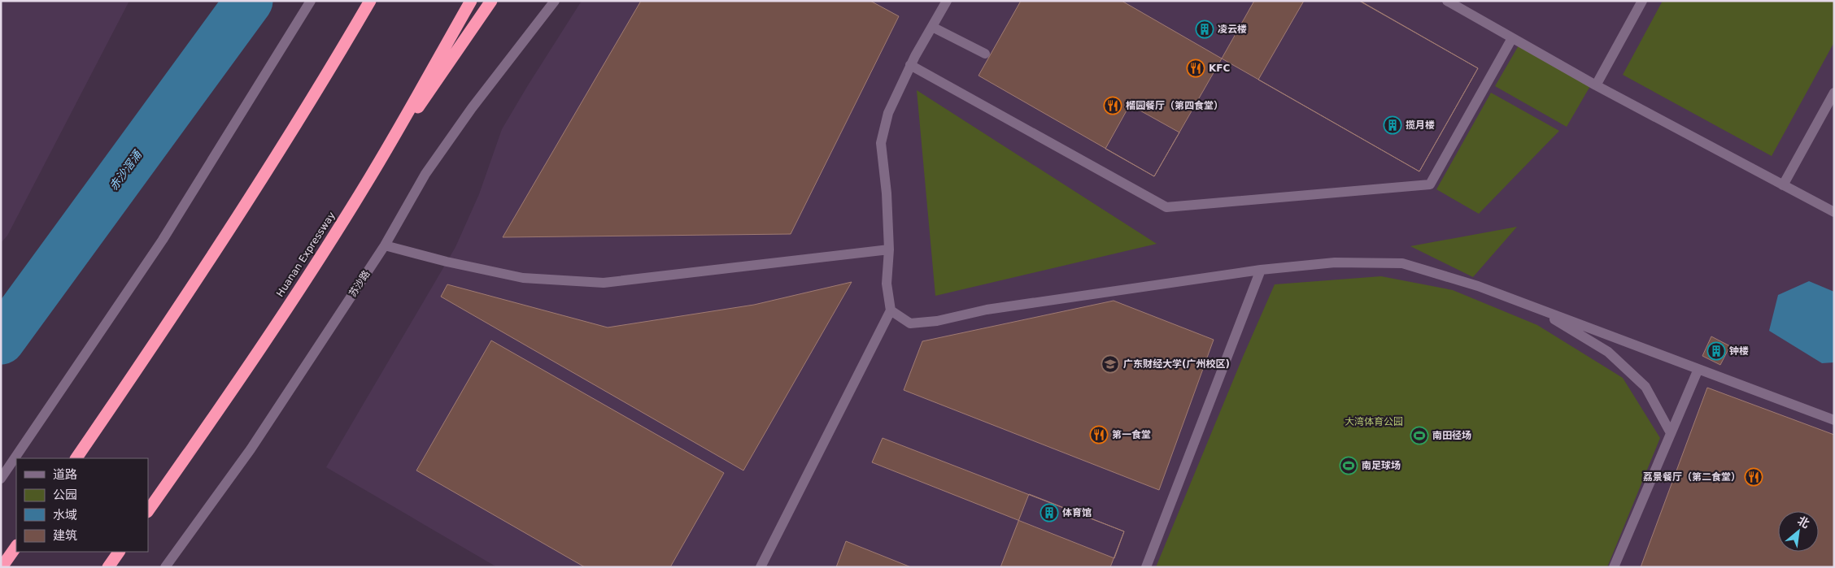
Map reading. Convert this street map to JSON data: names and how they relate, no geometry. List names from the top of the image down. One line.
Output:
{"streets":{"highway":["Huanan Expressway"],"street":["苏沙路"]},"water":["赤沙滘涌"],"parks":["大湾体育公园"],"places":{"building":["凌云楼","揽月楼","钟楼","体育馆"],"restaurant":["KFC","榴园餐厅（第四食堂）","第一食堂","荔景餐厅（第二食堂）"],"school or university":["广东财经大学(广州校区)"],"sports":["南田径场","南足球场"]},"legend":["道路","公园","水域","建筑"],"north":"top right"}
